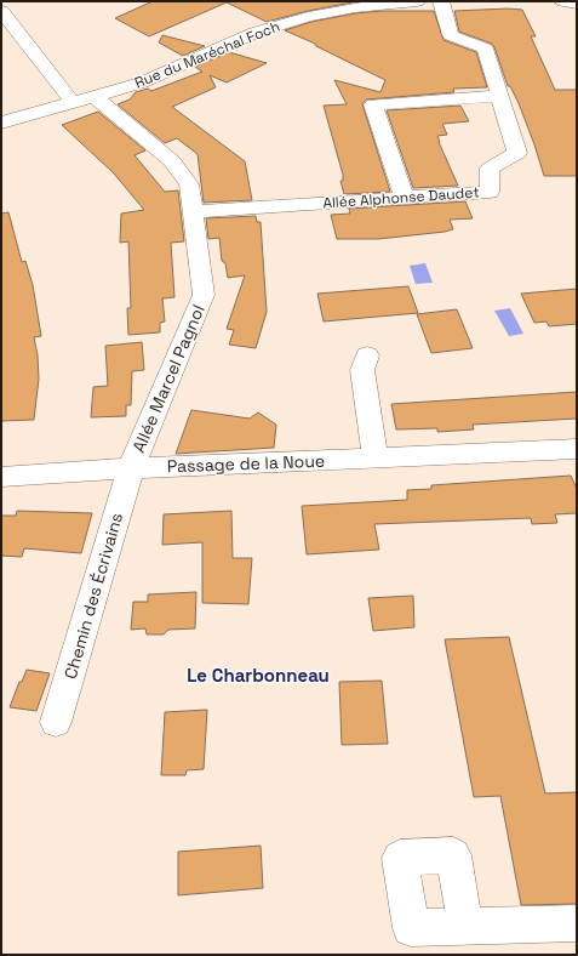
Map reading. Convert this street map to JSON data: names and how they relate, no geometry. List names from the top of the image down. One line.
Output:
{"streets":{"street":["Rue du Maréchal Foch","Allée Alphonse Daudet","Allée Marcel Pagnol","Passage de la Noue","Chemin des Écrivains"]},"crossings":[["Rue du Maréchal Foch","Allée Marcel Pagnol"],["Allée Alphonse Daudet","Allée Marcel Pagnol"],["Allée Marcel Pagnol","Passage de la Noue"],["Allée Marcel Pagnol","Chemin des Écrivains"],["Passage de la Noue","Chemin des Écrivains"]],"districts":["Le Charbonneau"]}
